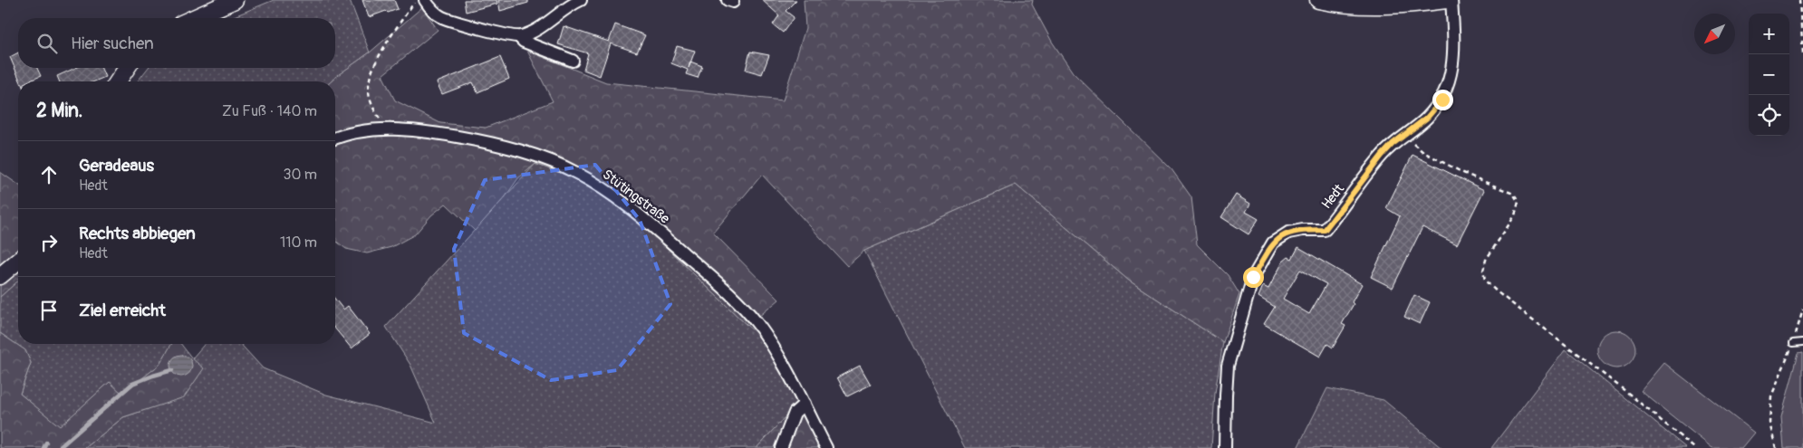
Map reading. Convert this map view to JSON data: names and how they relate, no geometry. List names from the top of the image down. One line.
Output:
{"streets":{"street":["Stütingstraße","Hedt"]},"north":"bottom left","page":{"map_buttons":["+","−"],"search":"Hier suchen","heading":["2 Min.","Zu Fuß · 140 m"],"list":[["Geradeaus","Hedt","30 m"],["Rechts abbiegen","Hedt","110 m"],"Ziel erreicht"]}}
